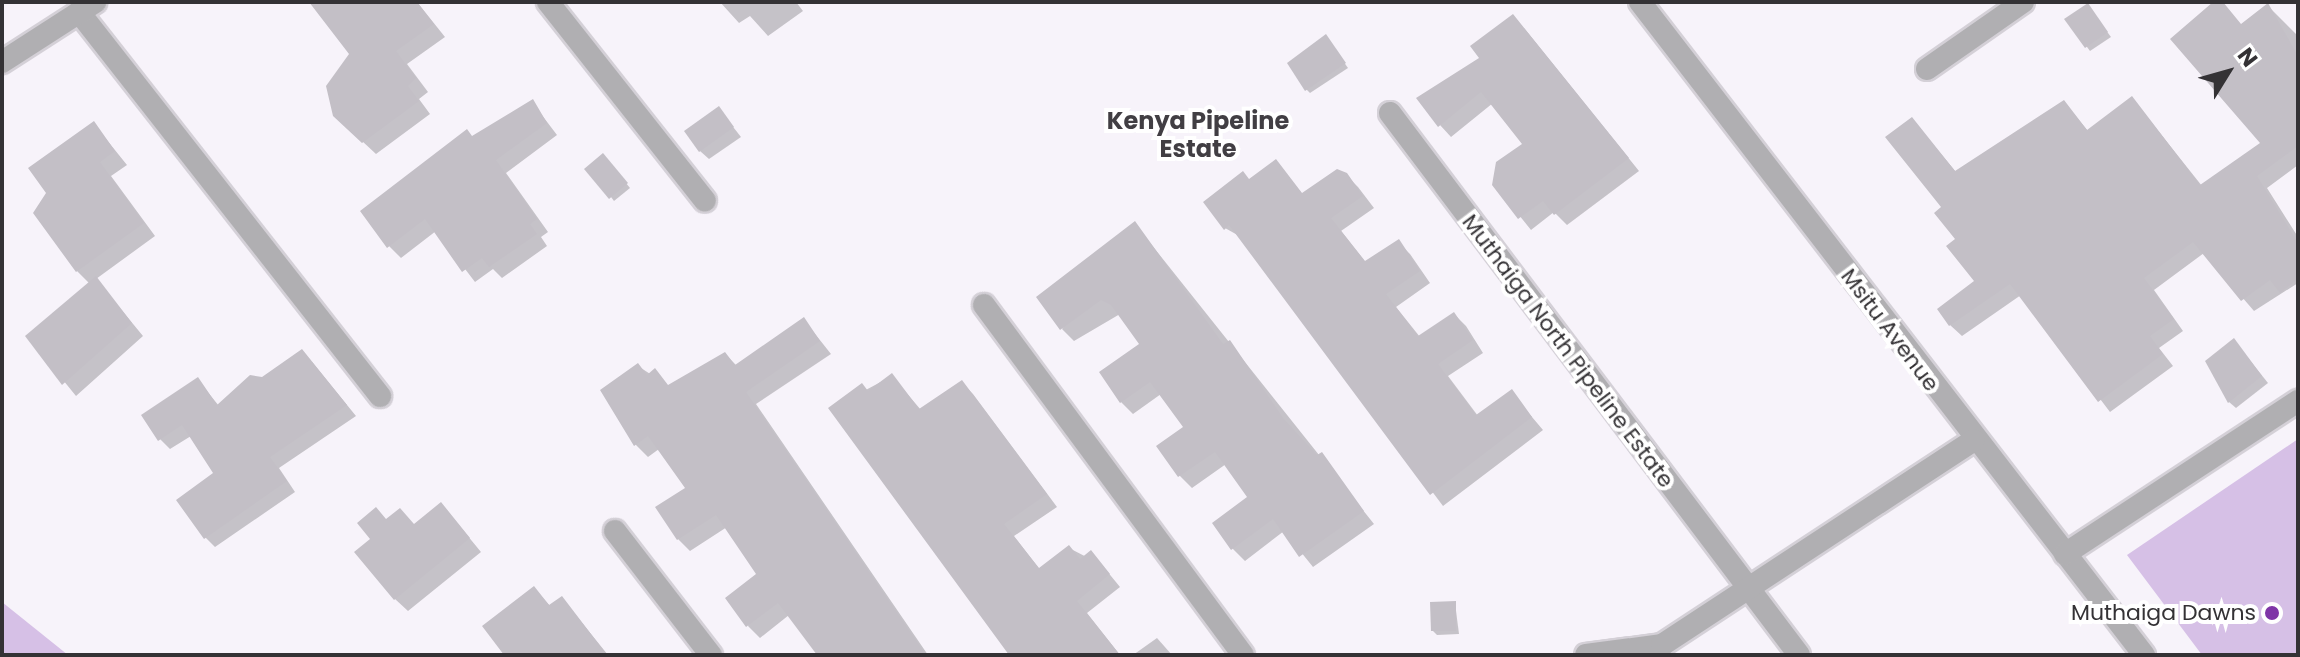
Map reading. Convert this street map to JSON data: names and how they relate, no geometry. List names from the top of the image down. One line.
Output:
{"streets":{"street":["Msitu Avenue","Muthaiga North Pipeline Estate"]},"districts":["Kenya Pipeline Estate"],"places":["Muthaiga Dawns"],"north":"top right"}
